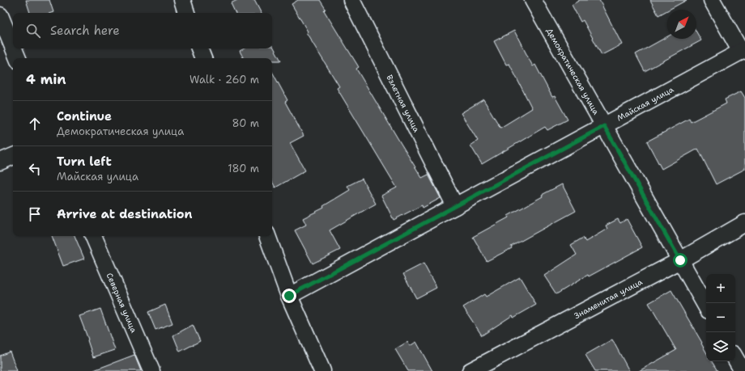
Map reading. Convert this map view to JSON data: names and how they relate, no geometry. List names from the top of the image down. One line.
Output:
{"streets":{"street":["Демократическая улица","Взлетная улица","Майская улица","Знаменитая улица","Северная улица"]},"crossings":[["Демократическая улица","Майская улица"],["Демократическая улица","Знаменитая улица"],["Взлетная улица","Майская улица"]],"north":"top right","page":{"search":"Search here","heading":["4 min","Walk · 260 m"],"list":[["Continue","Демократическая улица","80 m"],["Turn left","Майская улица","180 m"],"Arrive at destination"],"map_buttons":["+","−"]}}
